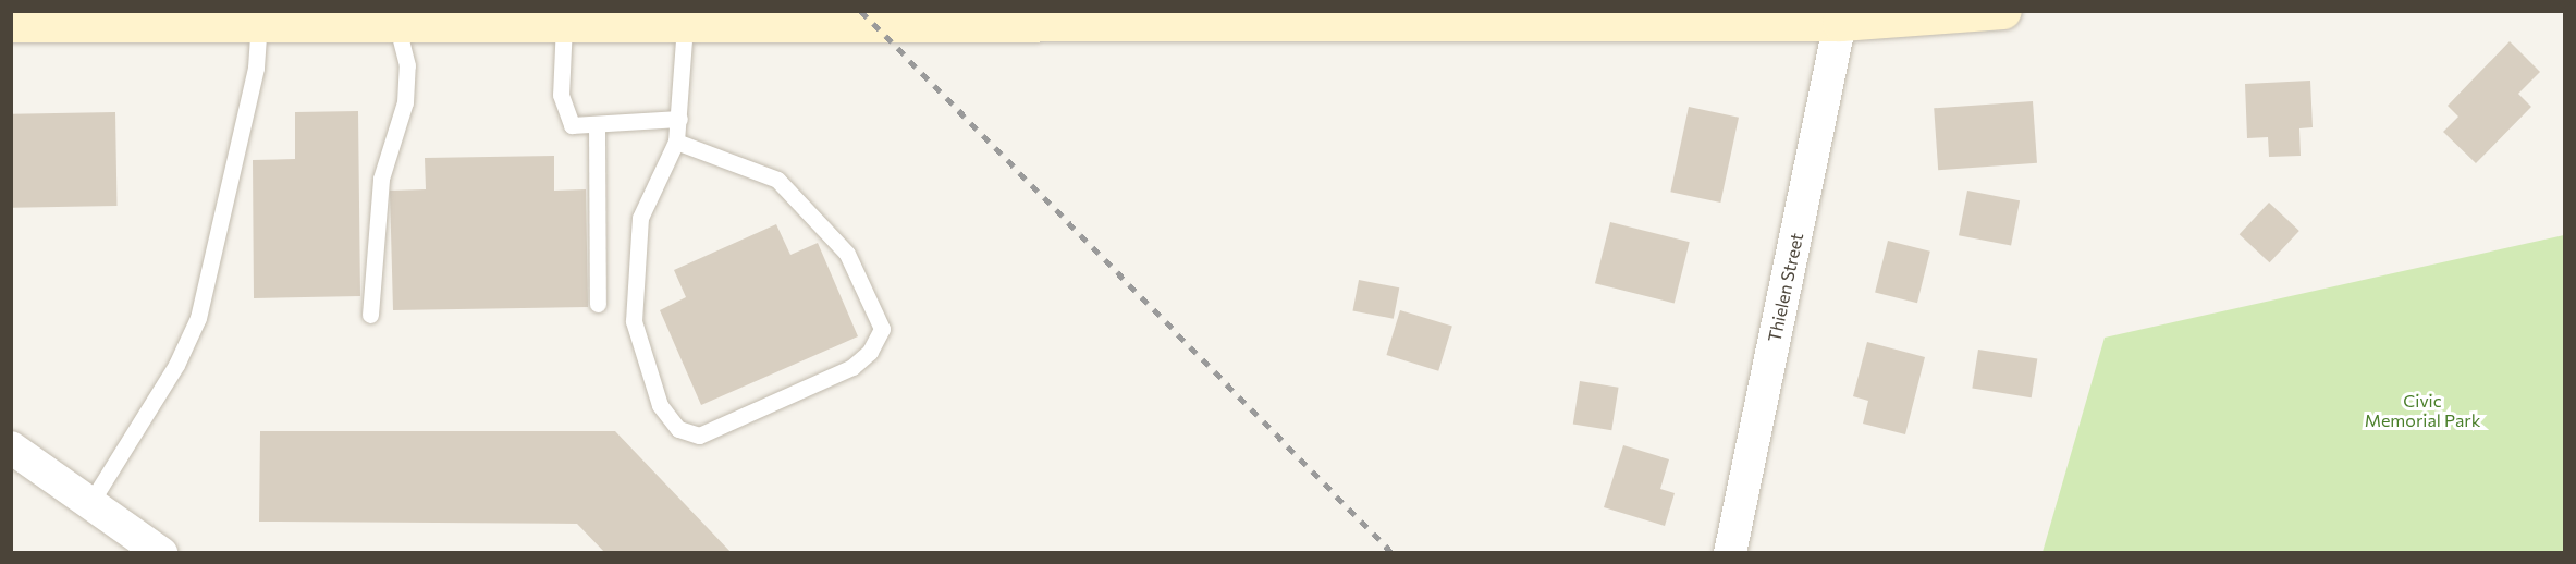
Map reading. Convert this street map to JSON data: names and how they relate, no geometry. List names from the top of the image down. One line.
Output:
{"streets":{"street":["Thielen Street"]},"parks":["Civic Memorial Park"]}
